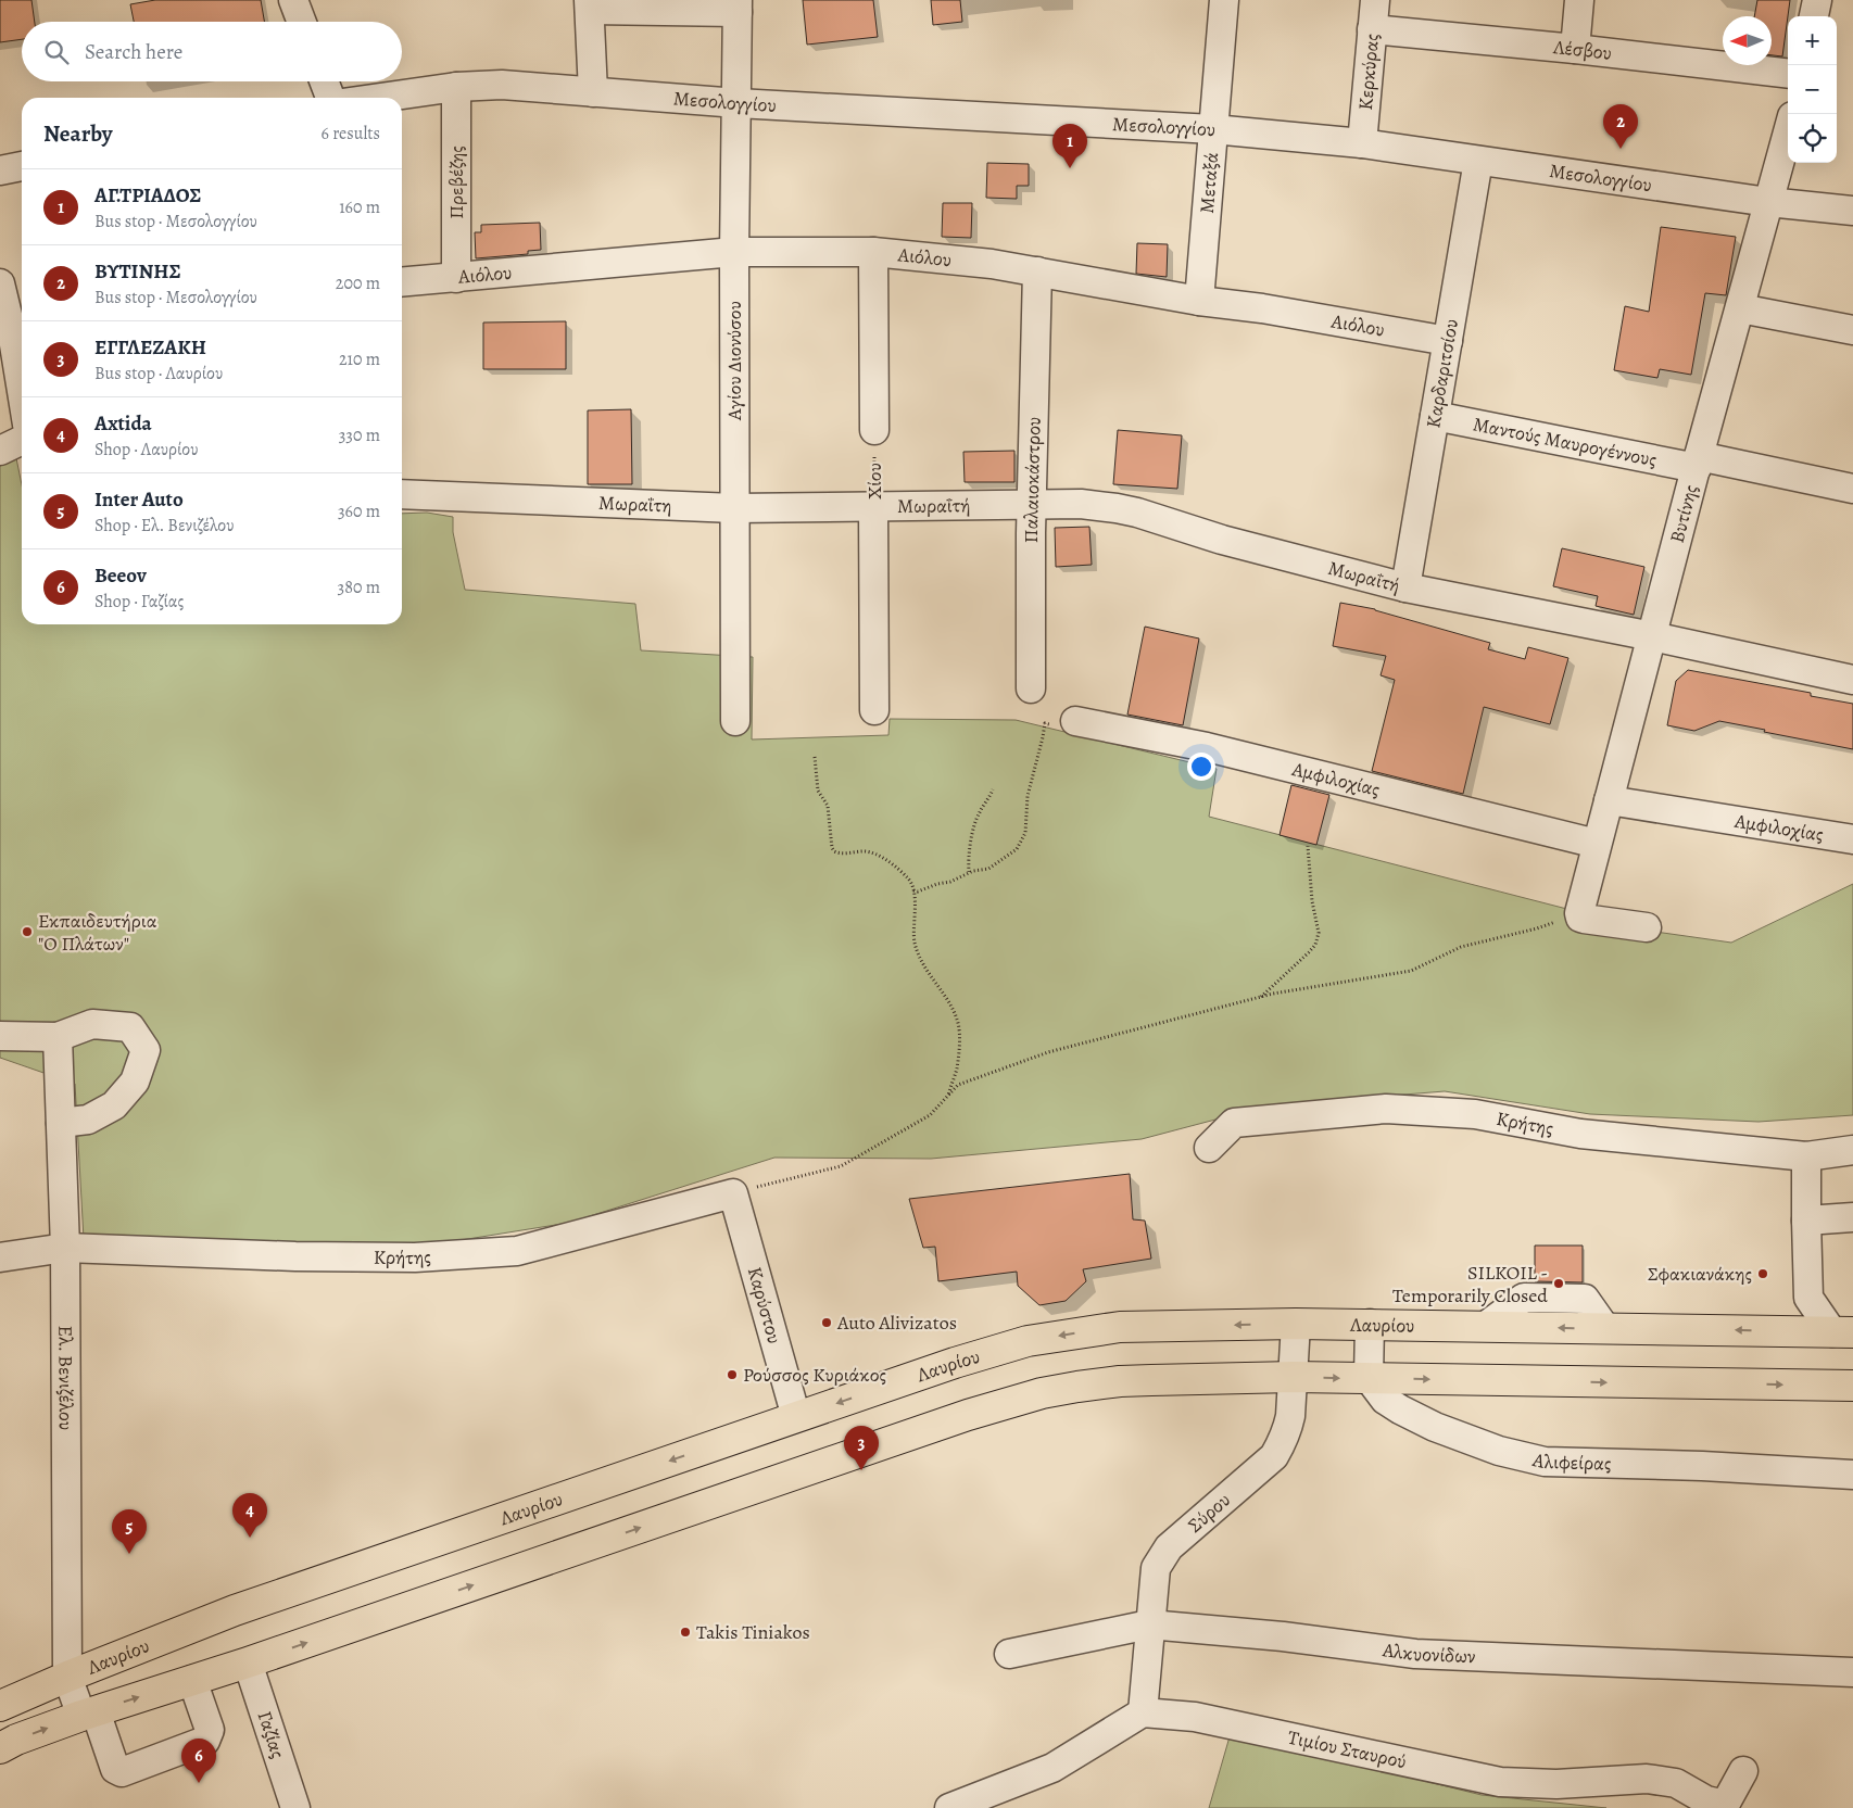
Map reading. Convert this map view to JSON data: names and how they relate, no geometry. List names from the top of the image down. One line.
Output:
{"streets":{"main road":["Λαυρίου"],"street":["Λέσβου","Κερκύρας","Μεσολογγίου","Πρεβέζης","Μεταξά","Αιόλου","Αγίου Διονύσου","Καρδαριτσίου","Μαντούς Μαυρογέννους","Παλαιοκάστρου","Χίου","Μωραΐτη","Μωραΐτή","Βυτίνης","Αμφιλοχίας","Κρήτης","Καρύστου","Ελ. Βενιζέλου","Αλιφείρας","Σύρου","Αλκυονίδων","Γαζίας","Τιμίου Σταυρού"]},"crossings":[["Λέσβου","Κερκύρας"],["Κερκύρας","Μεσολογγίου"],["Μεσολογγίου","Πρεβέζης"],["Μεσολογγίου","Μεταξά"],["Μεσολογγίου","Αγίου Διονύσου"],["Μεσολογγίου","Καρδαριτσίου"],["Μεσολογγίου","Βυτίνης"],["Πρεβέζης","Αιόλου"],["Μεταξά","Αιόλου"],["Αιόλου","Αγίου Διονύσου"],["Αιόλου","Καρδαριτσίου"],["Αιόλου","Παλαιοκάστρου"],["Αγίου Διονύσου","Μωραΐτη"],["Καρδαριτσίου","Μαντούς Μαυρογέννους"],["Καρδαριτσίου","Μωραΐτή"],["Μαντούς Μαυρογέννους","Βυτίνης"],["Παλαιοκάστρου","Μωραΐτή"],["Χίου","Μωραΐτη"],["Χίου","Μωραΐτή"],["Μωραΐτη","Μωραΐτή"],["Μωραΐτή","Βυτίνης"],["Βυτίνης","Αμφιλοχίας"],["Κρήτης","Καρύστου"],["Κρήτης","Ελ. Βενιζέλου"],["Καρύστου","Λαυρίου"],["Λαυρίου","Ελ. Βενιζέλου"],["Λαυρίου","Σύρου"],["Σύρου","Αλκυονίδων"],["Σύρου","Τιμίου Σταυρού"]],"places":["Εκπαιδευτήρια \"Ο Πλάτων\"","Σφακιανάκης","SILKOIL - Temporarily Closed","Auto Alivizatos","Ρούσσος Κυριάκος","Takis Tiniakos"],"north":"left","page":{"map_buttons":["+","−"],"search":"Search here","heading":["Nearby","6 results"],"pins":["2","1","3","4","5","6"],"list":[{"mark":"1","name":"ΑΓ.ΤΡΙΑΔΟΣ","note":"Bus stop · Μεσολογγίου","value":"160 m"},{"mark":"2","name":"ΒΥΤΙΝΗΣ","note":"Bus stop · Μεσολογγίου","value":"200 m"},{"mark":"3","name":"ΕΓΓΛΕΖΑΚΗ","note":"Bus stop · Λαυρίου","value":"210 m"},{"mark":"4","name":"Axtida","note":"Shop · Λαυρίου","value":"330 m"},{"mark":"5","name":"Inter Auto","note":"Shop · Ελ. Βενιζέλου","value":"360 m"},{"mark":"6","name":"Beeov","note":"Shop · Γαζίας","value":"380 m"}]}}
